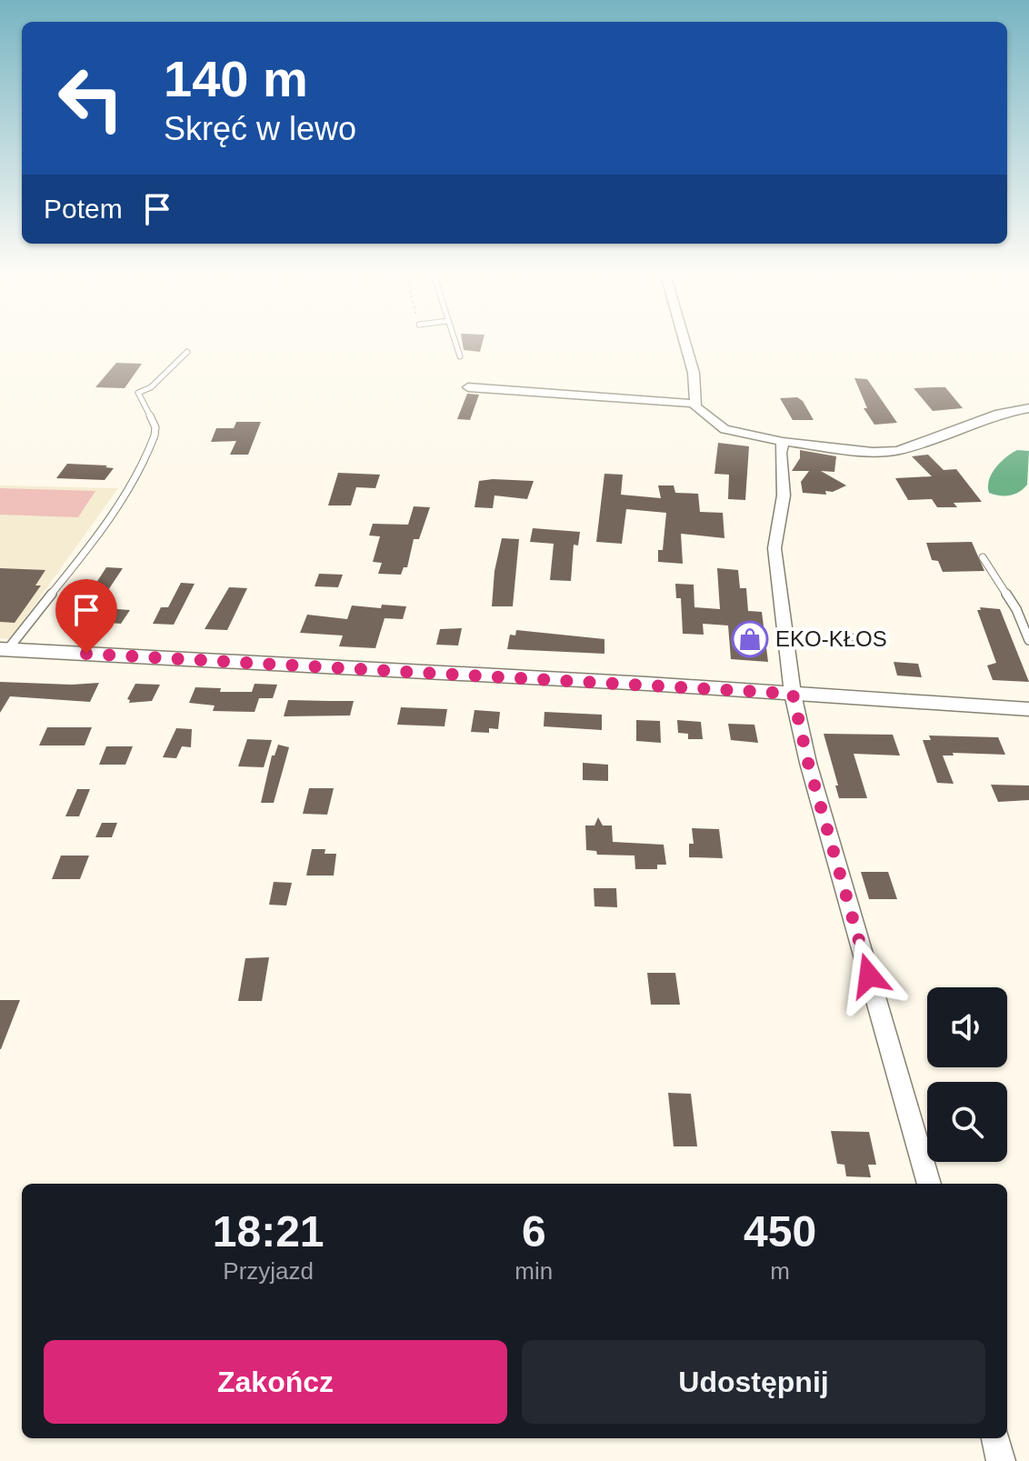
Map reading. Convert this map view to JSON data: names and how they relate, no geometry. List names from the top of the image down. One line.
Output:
{"places":{"shop":["EKO-KŁOS"]},"page":{"turn":["140 m","Skręć w lewo"],"then":"Potem","eta":["18:21","Przyjazd","6","min","450","m"],"buttons":["Zakończ","Udostępnij"]}}
